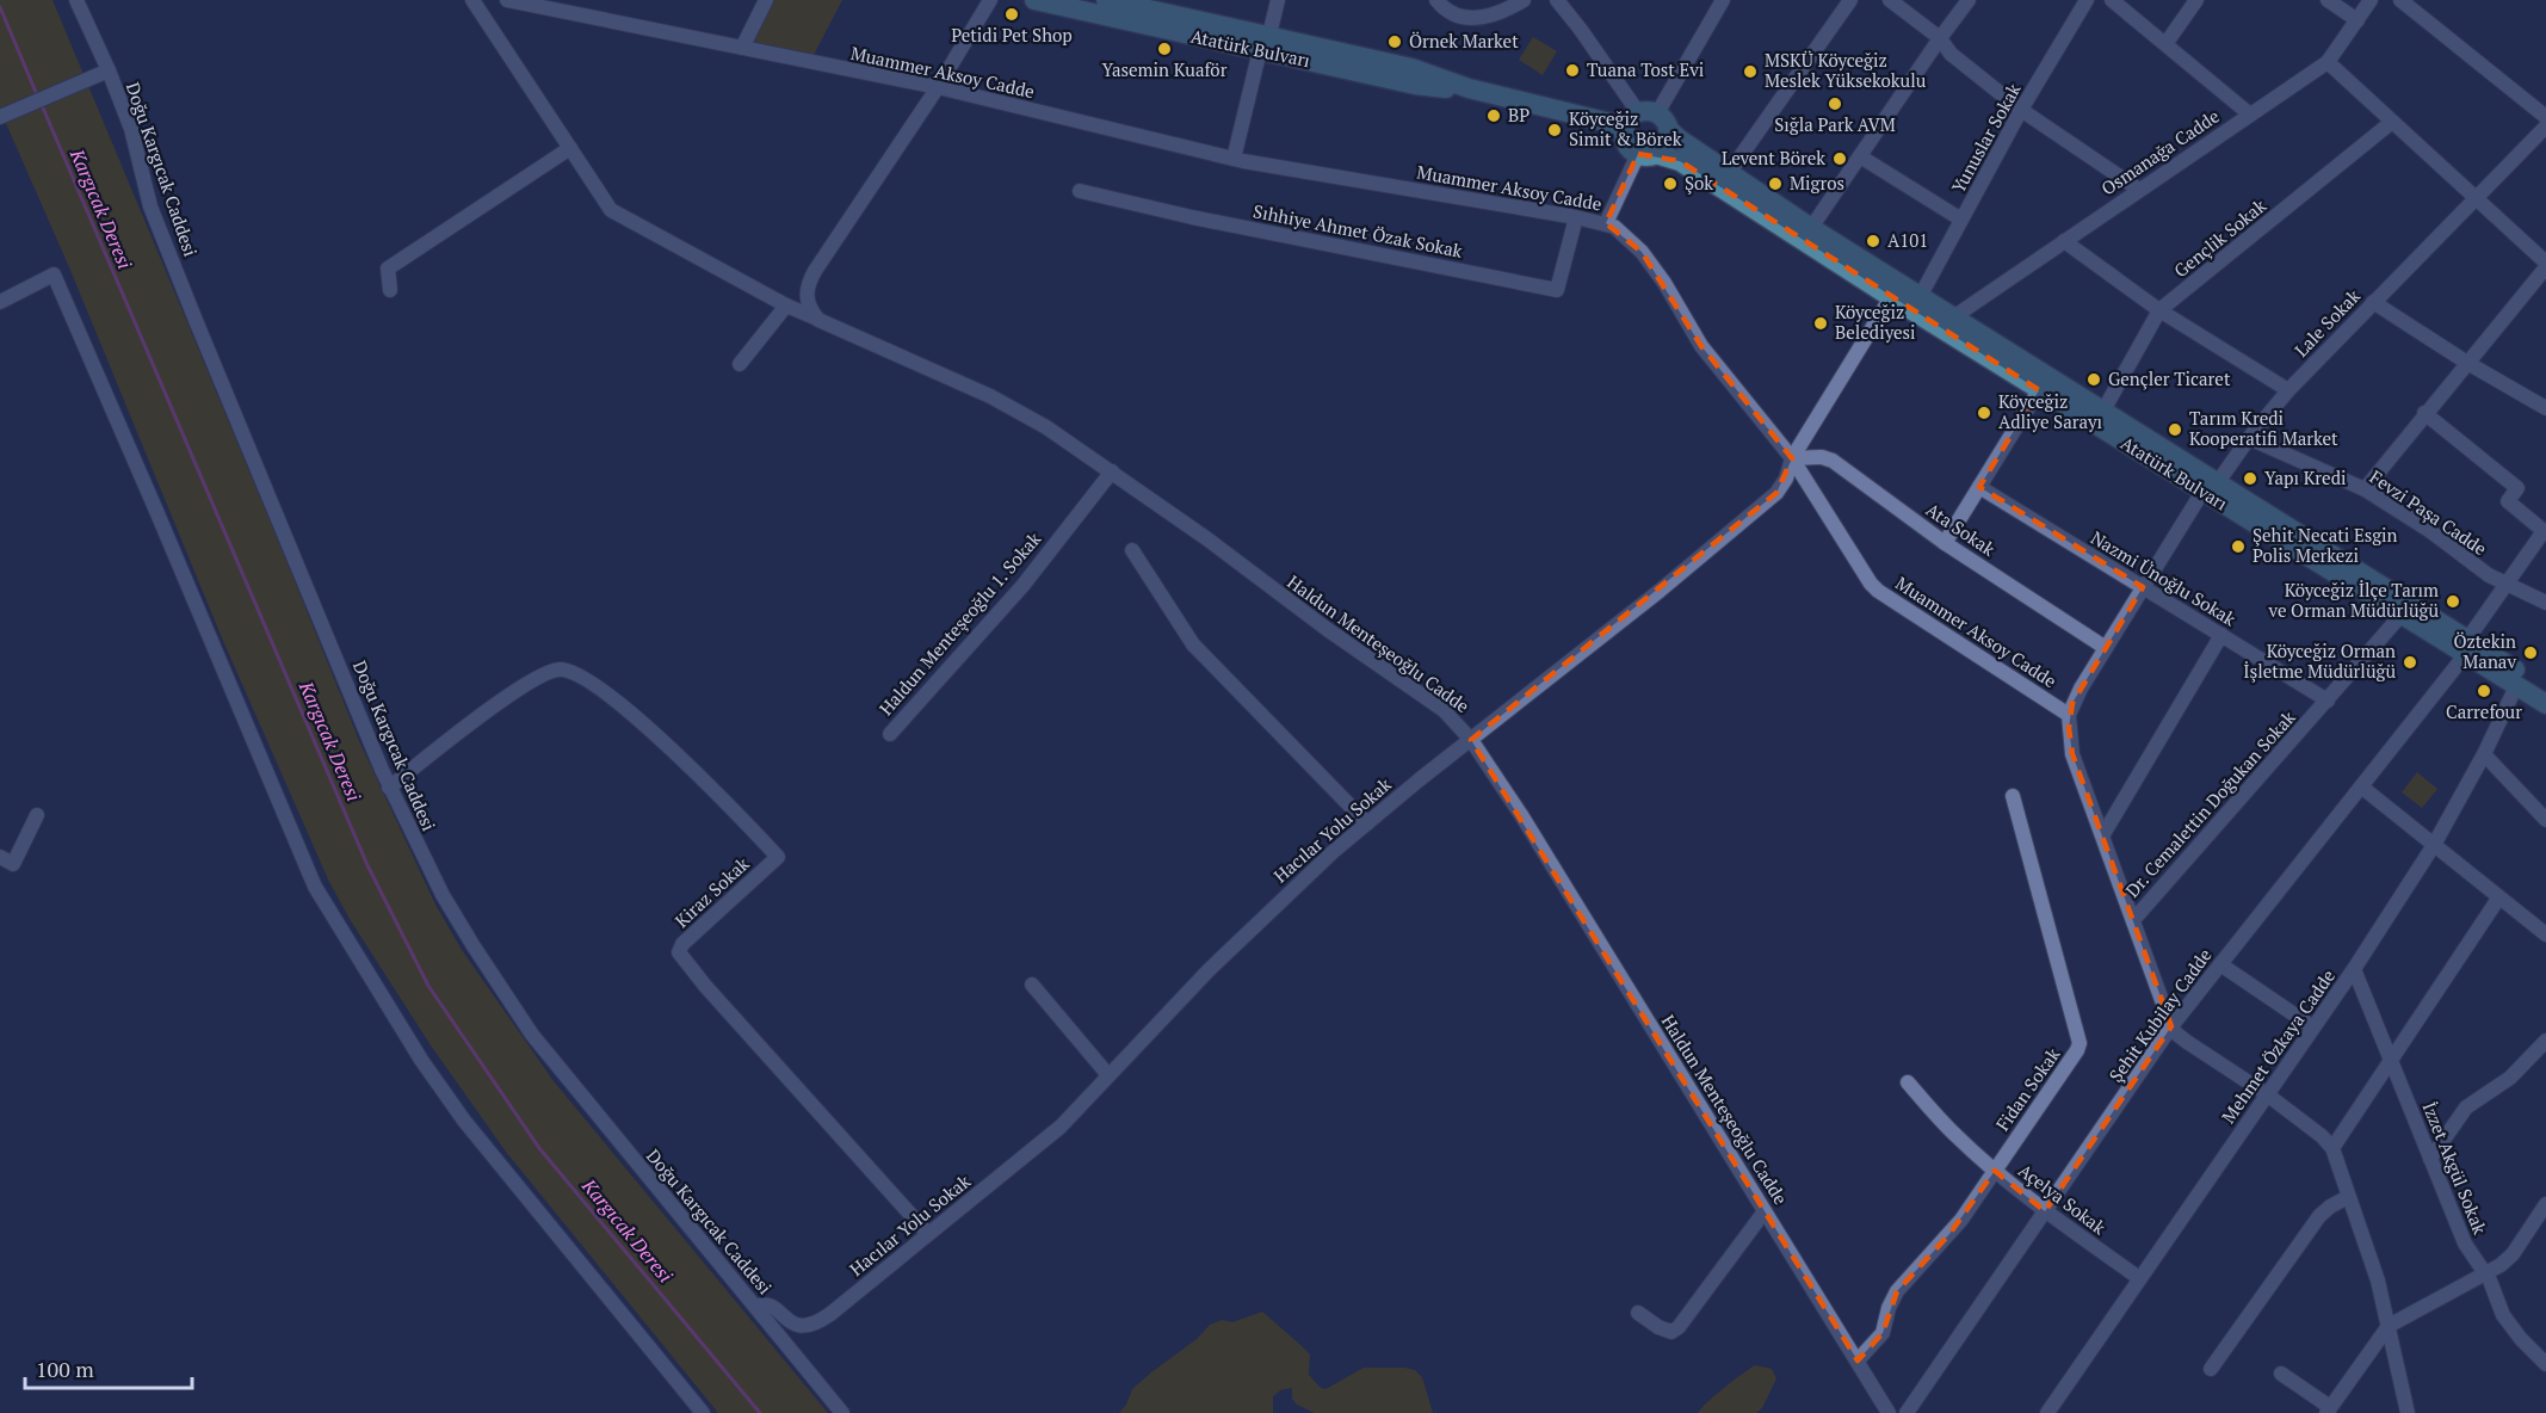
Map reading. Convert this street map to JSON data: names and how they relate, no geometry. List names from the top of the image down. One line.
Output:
{"streets":{"main road":["Atatürk Bulvarı"],"street":["Muammer Aksoy Cadde","Yunuslar Sokak","Osmanağa Cadde","Doğu Kargıcak Caddesi","Sıhhiye Ahmet Özak Sokak","Gençlik Sokak","Lale Sokak","Fevzi Paşa Cadde","Ata Sokak","Nazmi Ünoğlu Sokak","Haldun Menteşeoğlu 1. Sokak","Haldun Menteşeoğlu Cadde","Dr. Cemalettin Doğukan Sokak","Hacılar Yolu Sokak","Kiraz Sokak","Şehit Kubilay Cadde","Mehmet Özkaya Cadde","Fidan Sokak","İzzet Akgül Sokak","Açelya Sokak"]},"crossings":[["Atatürk Bulvarı","Yunuslar Sokak"],["Atatürk Bulvarı","Osmanağa Cadde"],["Atatürk Bulvarı","Gençlik Sokak"],["Atatürk Bulvarı","Lale Sokak"],["Atatürk Bulvarı","Dr. Cemalettin Doğukan Sokak"],["Atatürk Bulvarı","Hacılar Yolu Sokak"],["Atatürk Bulvarı","Şehit Kubilay Cadde"],["Atatürk Bulvarı","Mehmet Özkaya Cadde"],["Muammer Aksoy Cadde","Sıhhiye Ahmet Özak Sokak"],["Muammer Aksoy Cadde","Lale Sokak"],["Muammer Aksoy Cadde","Ata Sokak"],["Muammer Aksoy Cadde","Hacılar Yolu Sokak"],["Doğu Kargıcak Caddesi","Hacılar Yolu Sokak"],["Doğu Kargıcak Caddesi","Kiraz Sokak"],["Lale Sokak","Fevzi Paşa Cadde"],["Lale Sokak","Ata Sokak"],["Lale Sokak","Nazmi Ünoğlu Sokak"],["Fevzi Paşa Cadde","Şehit Kubilay Cadde"],["Ata Sokak","Hacılar Yolu Sokak"],["Nazmi Ünoğlu Sokak","Dr. Cemalettin Doğukan Sokak"],["Haldun Menteşeoğlu 1. Sokak","Haldun Menteşeoğlu Cadde"],["Haldun Menteşeoğlu Cadde","Hacılar Yolu Sokak"],["Haldun Menteşeoğlu Cadde","Fidan Sokak"],["Hacılar Yolu Sokak","Kiraz Sokak"],["Şehit Kubilay Cadde","Açelya Sokak"],["Mehmet Özkaya Cadde","İzzet Akgül Sokak"],["Mehmet Özkaya Cadde","Açelya Sokak"],["Fidan Sokak","Açelya Sokak"]],"water":["Kargıcak Deresi"],"places":["Petidi Pet Shop","Örnek Market","Yasemin Kuaför","Tuana Tost Evi","MSKÜ Köyceğiz Meslek Yüksekokulu","Sığla Park AVM","BP","Köyceğiz Simit & Börek","Levent Börek","Şok","Migros","A101","Köyceğiz Belediyesi","Gençler Ticaret","Köyceğiz Adliye Sarayı","Tarım Kredi Kooperatifi Market","Yapı Kredi","Şehit Necati Esgin Polis Merkezi","Köyceğiz İlçe Tarım ve Orman Müdürlüğü","Öztekin Manav","Köyceğiz Orman İşletme Müdürlüğü","Carrefour"],"scale_bar":"100 m"}
